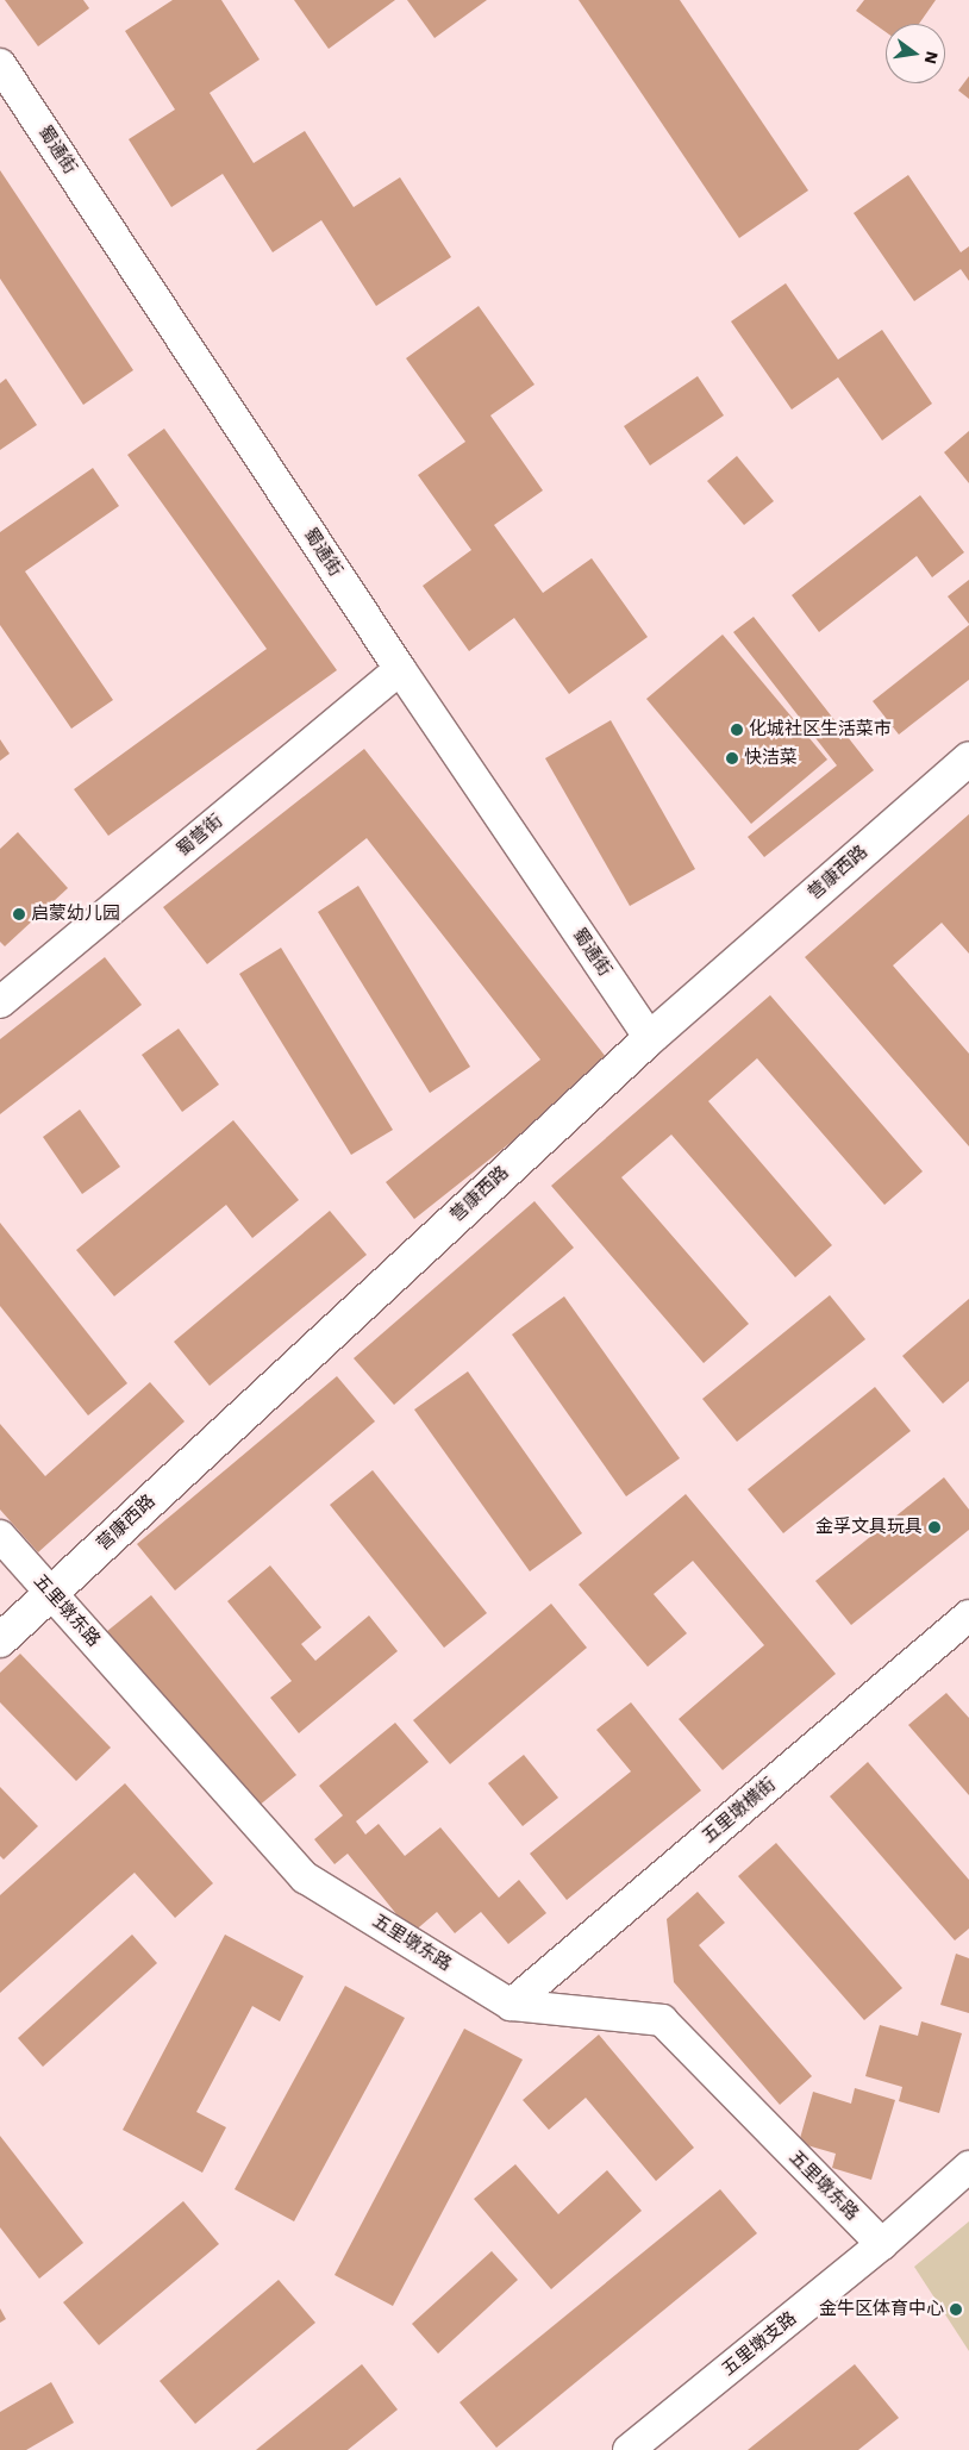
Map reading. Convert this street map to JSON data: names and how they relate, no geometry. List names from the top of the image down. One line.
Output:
{"streets":{"street":["蜀通街","蜀营街","营康西路","五里墩东路","五里墩横街","五里墩支路"]},"crossings":[["蜀通街","蜀营街"],["蜀通街","营康西路"],["营康西路","五里墩东路"],["五里墩东路","五里墩横街"],["五里墩东路","五里墩支路"]],"places":["化城社区生活菜市","快洁菜","启蒙幼儿园","金孚文具玩具","金牛区体育中心"],"north":"right"}
